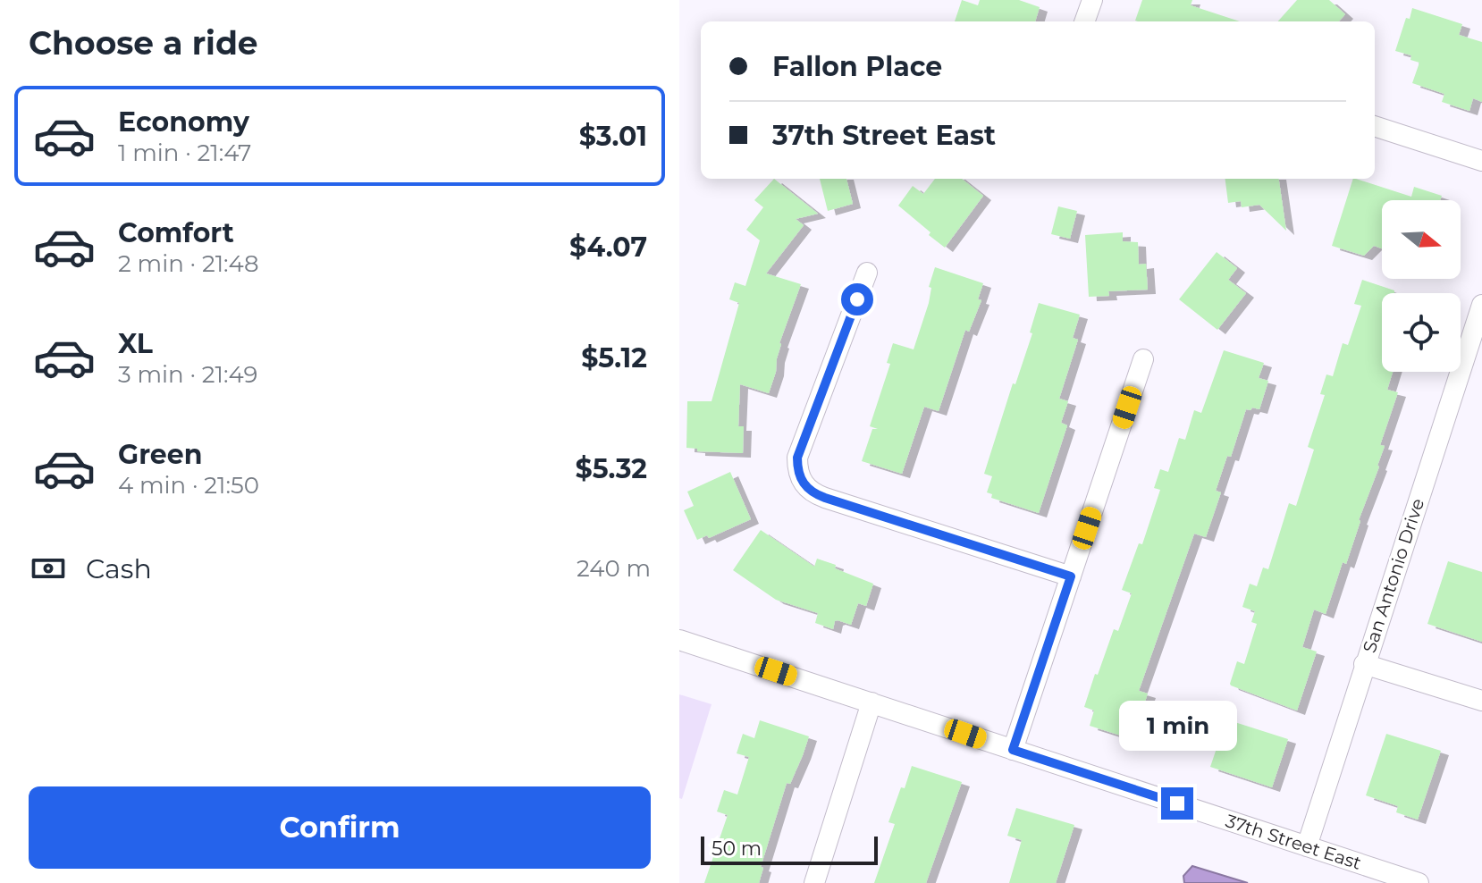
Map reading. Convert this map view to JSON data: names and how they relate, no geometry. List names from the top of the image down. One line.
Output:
{"streets":{"street":["San Antonio Drive","37th Street East"]},"crossings":[["San Antonio Drive","37th Street East"]],"scale_bar":"50 m","north":"right","page":{"heading":"Choose a ride","banner":["Fallon Place","37th Street East"],"list":[{"name":"Economy","note":"1 min · 21:47","value":"$3.01"},{"name":"Comfort","note":"2 min · 21:48","value":"$4.07"},{"name":"XL","note":"3 min · 21:49","value":"$5.12"},{"name":"Green","note":"4 min · 21:50","value":"$5.32"}],"pay":["Cash","240 m"],"bubble":"1 min","buttons":"Confirm","scale":"50 m"}}
